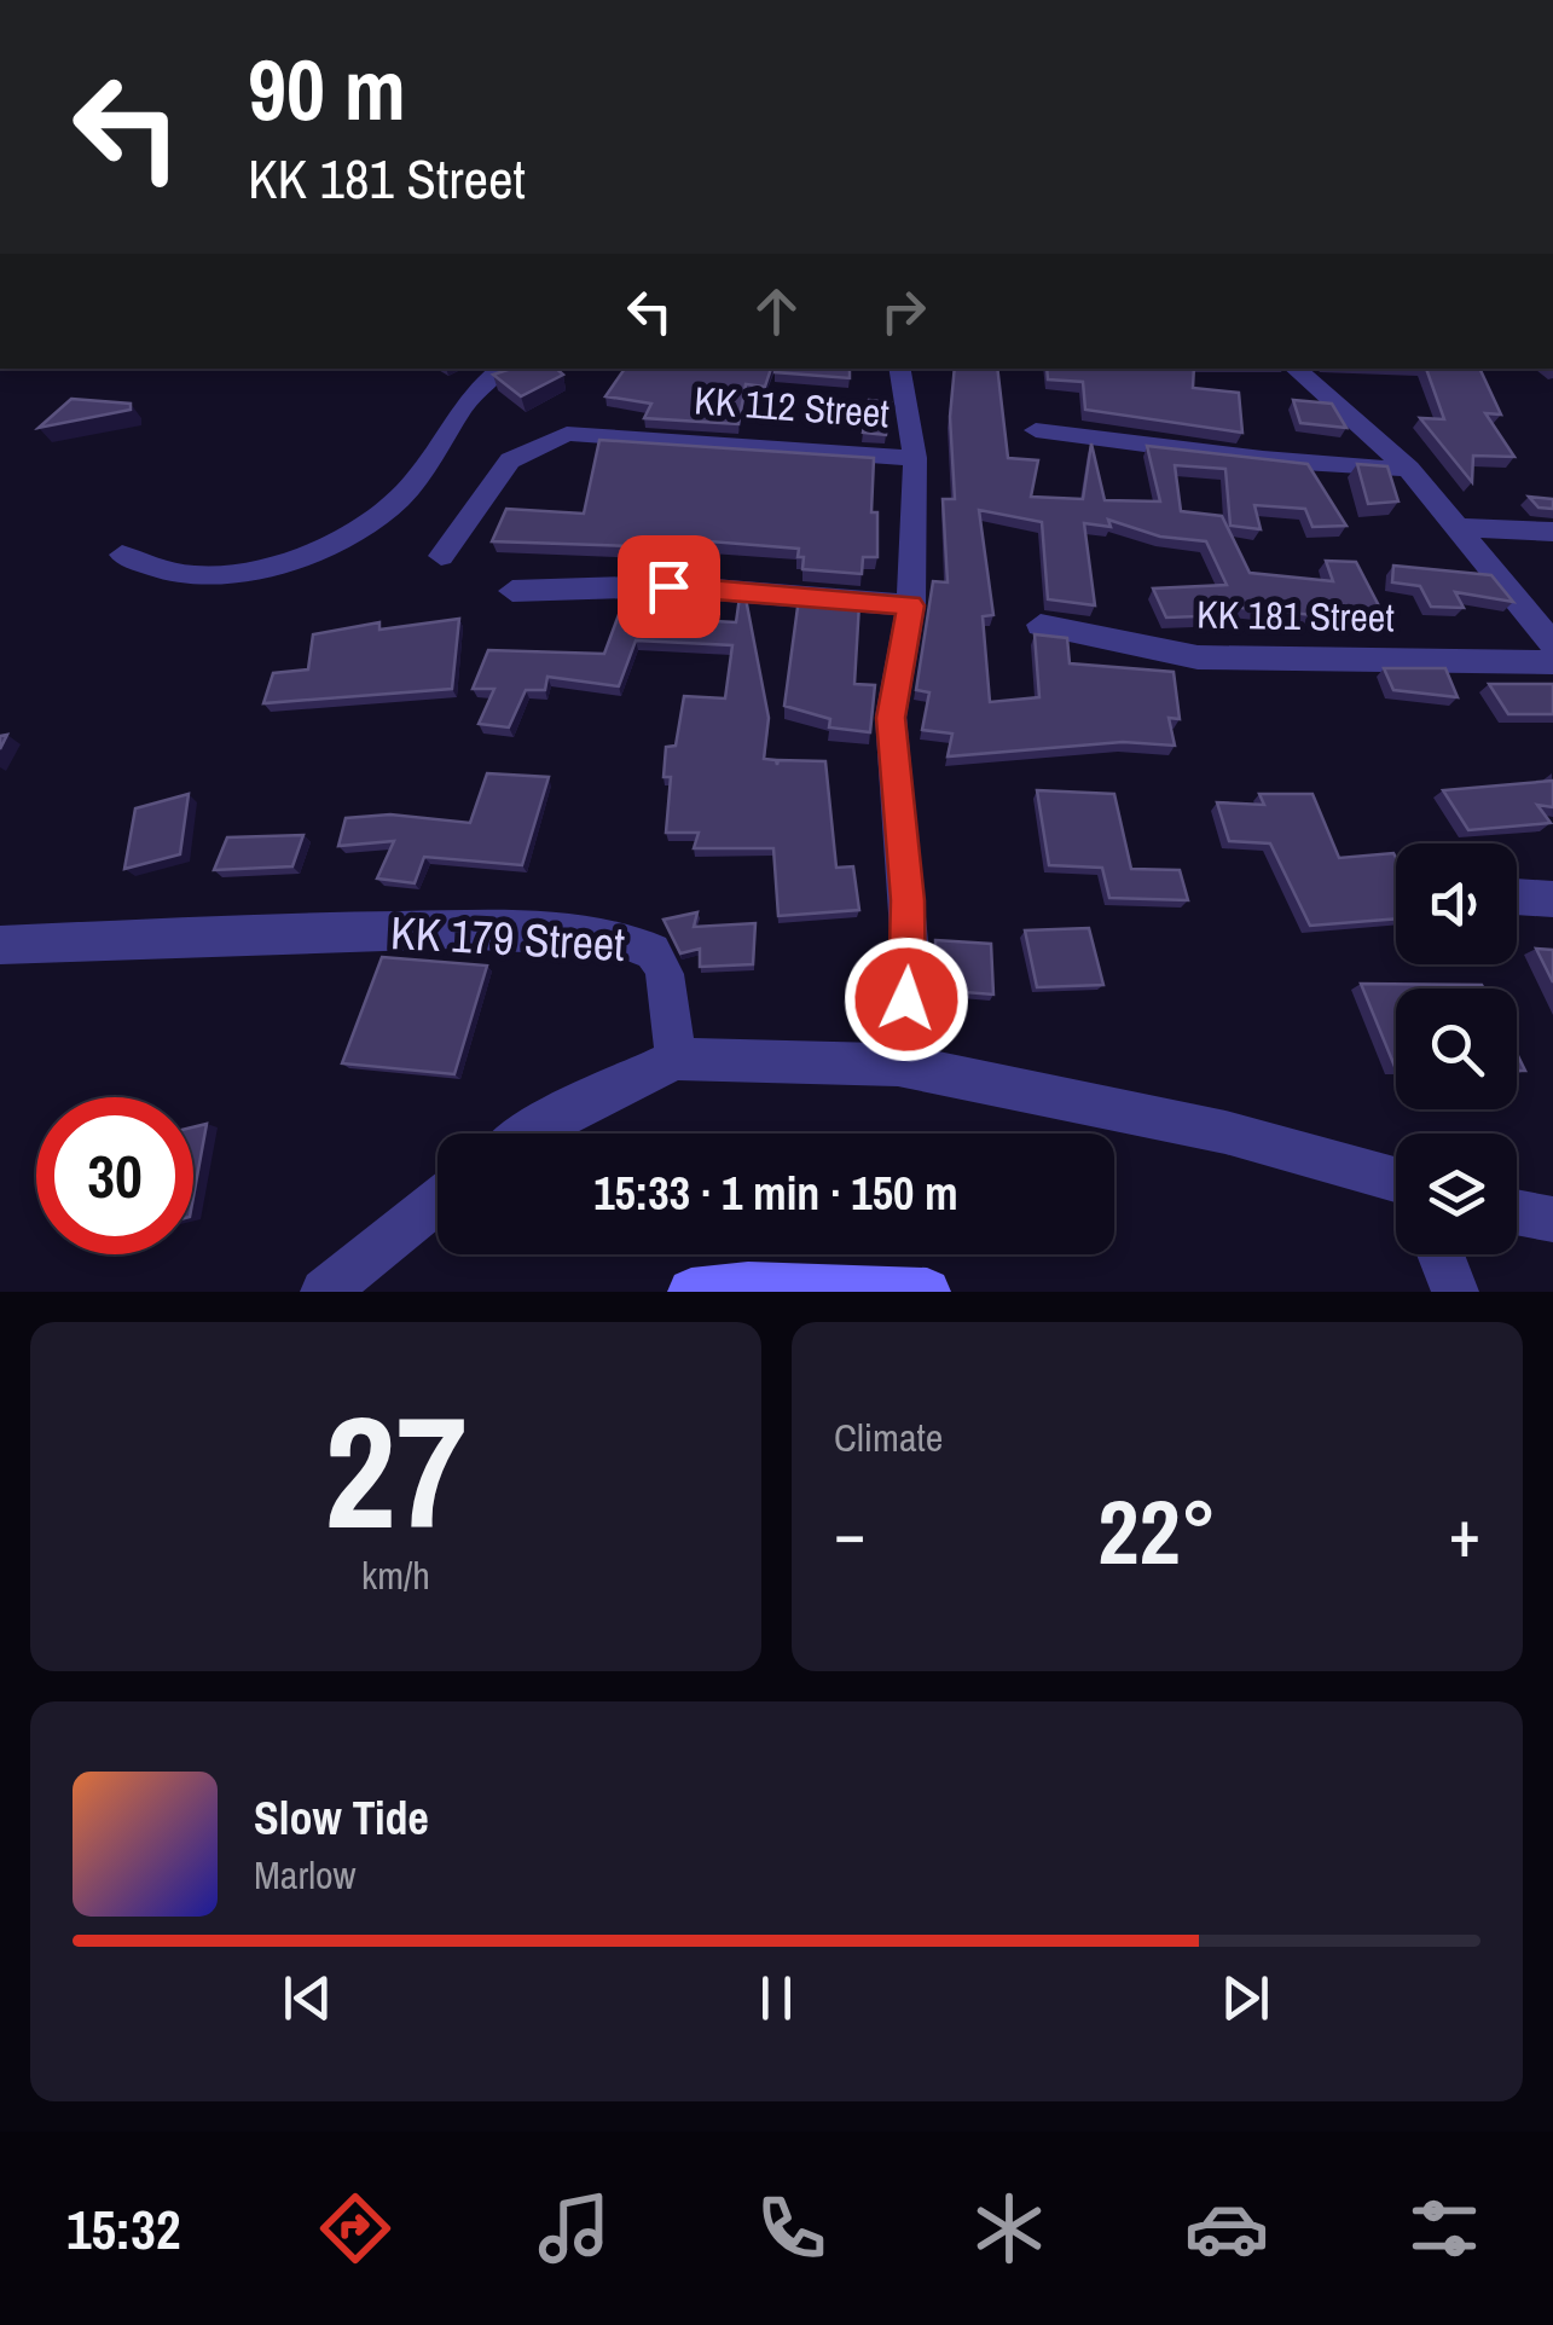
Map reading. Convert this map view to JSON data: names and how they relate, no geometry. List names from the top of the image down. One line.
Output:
{"streets":{"street":["KK 112 Street","KK 181 Street","KK 179 Street"]},"page":{"turn":["90 m","KK 181 Street"],"limit":"30","trip":"15:33 · 1 min · 150 m","tile":[["27","km/h"],"Climate"],"heat":["−","22°","+"],"song":["Slow Tide","Marlow"],"tabs":"15:32"}}
